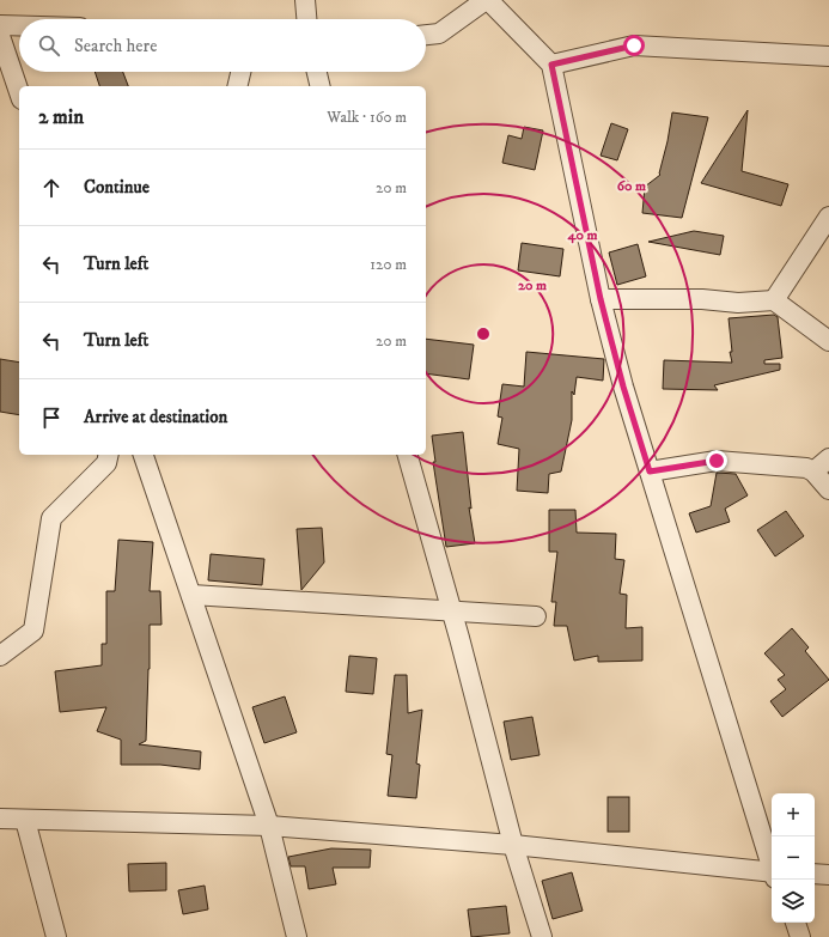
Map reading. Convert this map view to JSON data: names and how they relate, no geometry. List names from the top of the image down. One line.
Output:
{"page":{"search":"Search here","heading":["2 min","Walk · 160 m"],"list":[["Continue","20 m"],["Turn left","120 m"],["Turn left","20 m"],"Arrive at destination"],"map_buttons":["+","−"]},"rings":["60 m","40 m","20 m"]}
